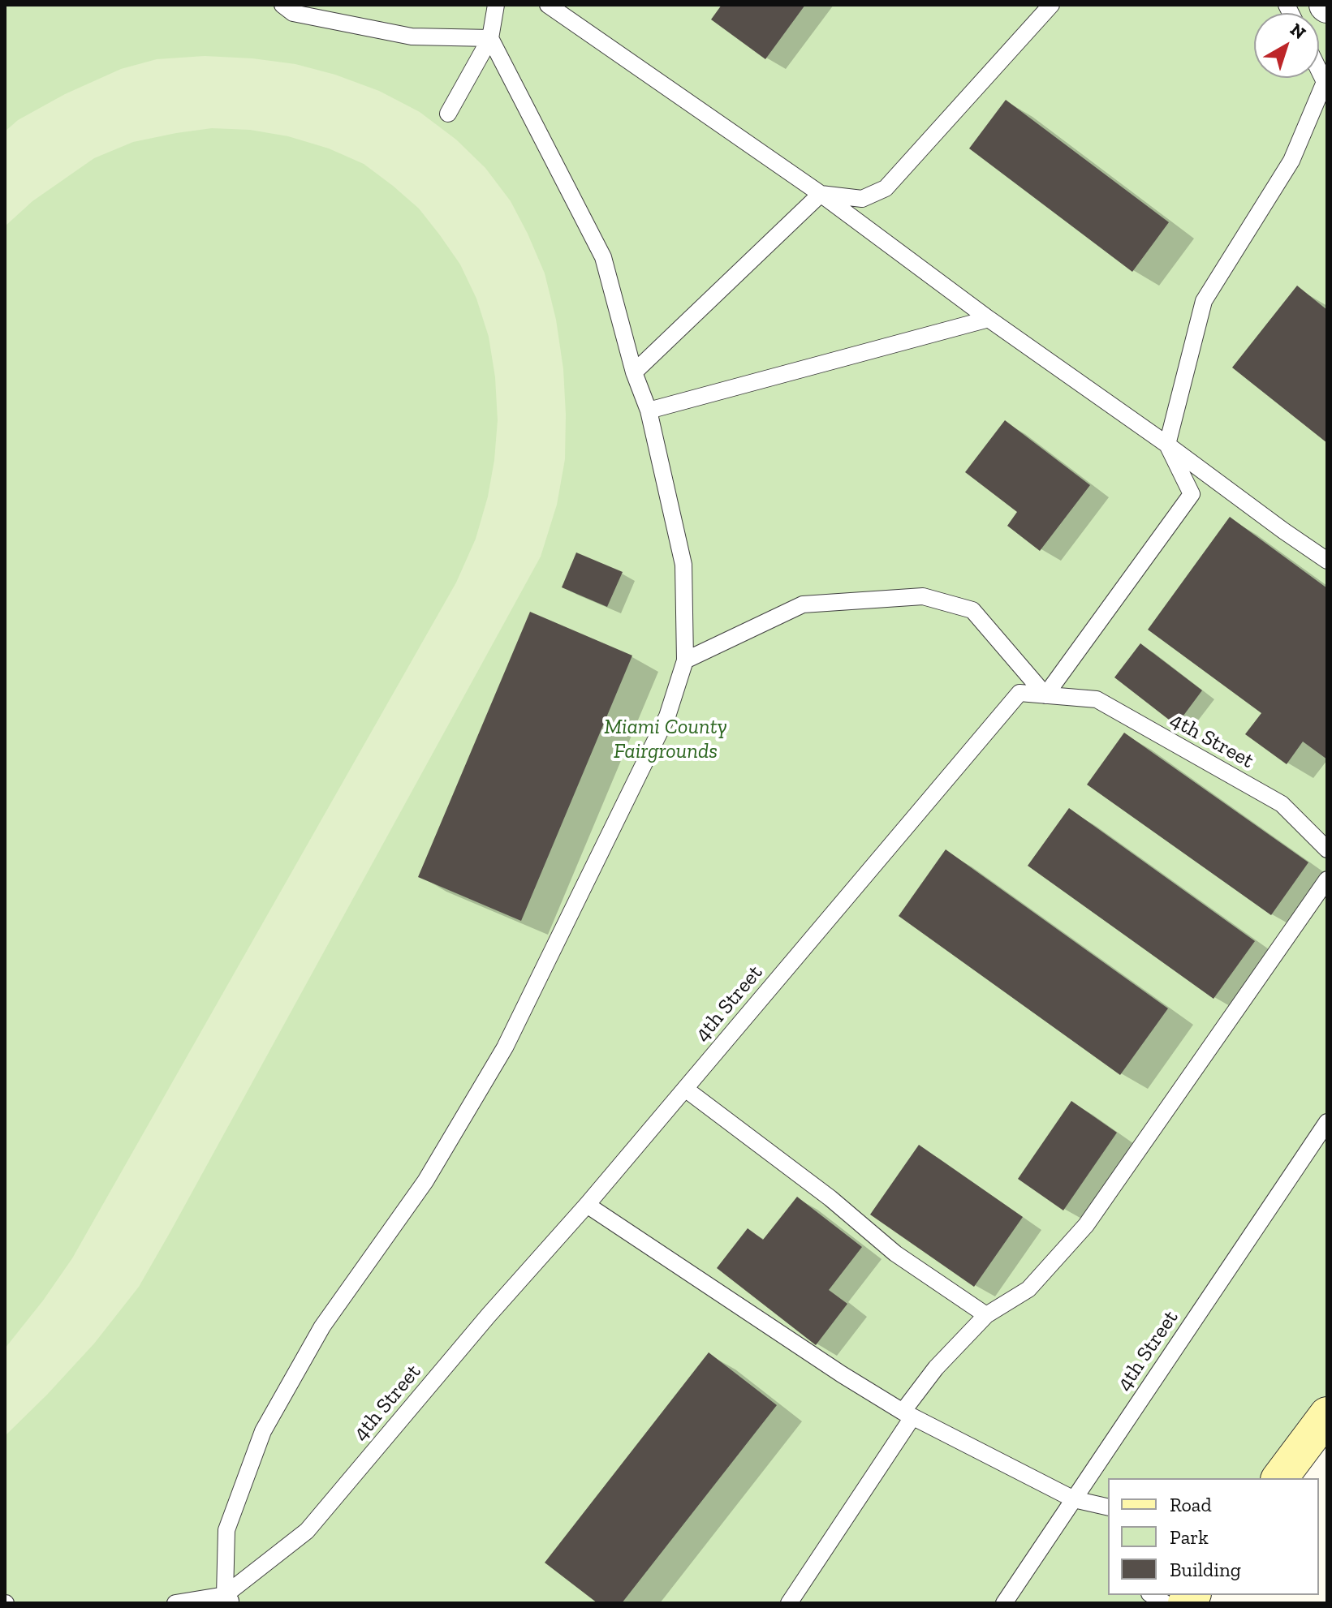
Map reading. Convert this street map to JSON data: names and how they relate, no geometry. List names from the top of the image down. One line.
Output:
{"streets":{"lane":["4th Street"]},"parks":["Miami County Fairgrounds"],"legend":["Road","Park","Building"],"north":"top right"}
